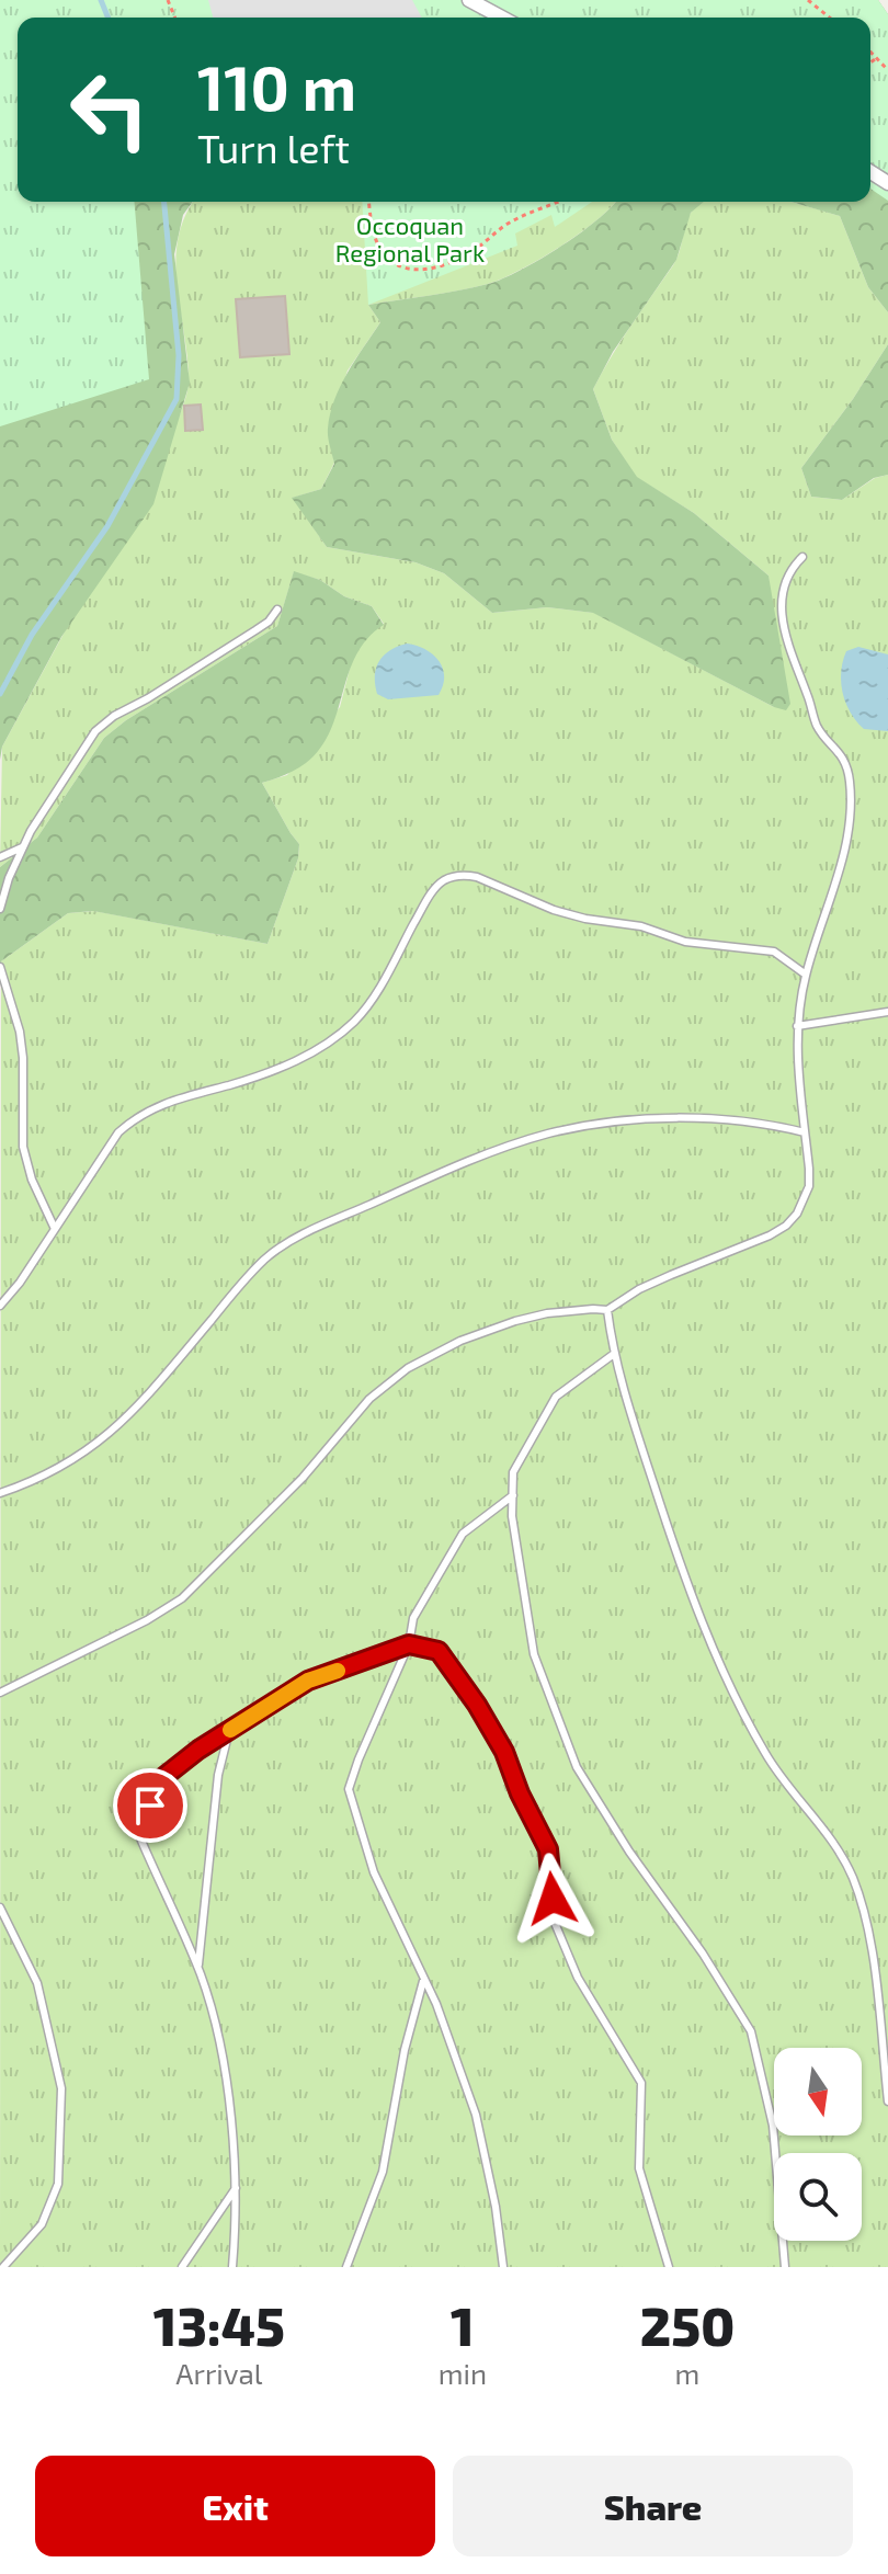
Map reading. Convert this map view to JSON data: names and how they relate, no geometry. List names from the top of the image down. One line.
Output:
{"parks":["Occoquan Regional Park"],"north":"bottom","page":{"turn":["110 m","Turn left"],"eta":["13:45","Arrival","1","min","250","m"],"buttons":["Exit","Share"]}}
